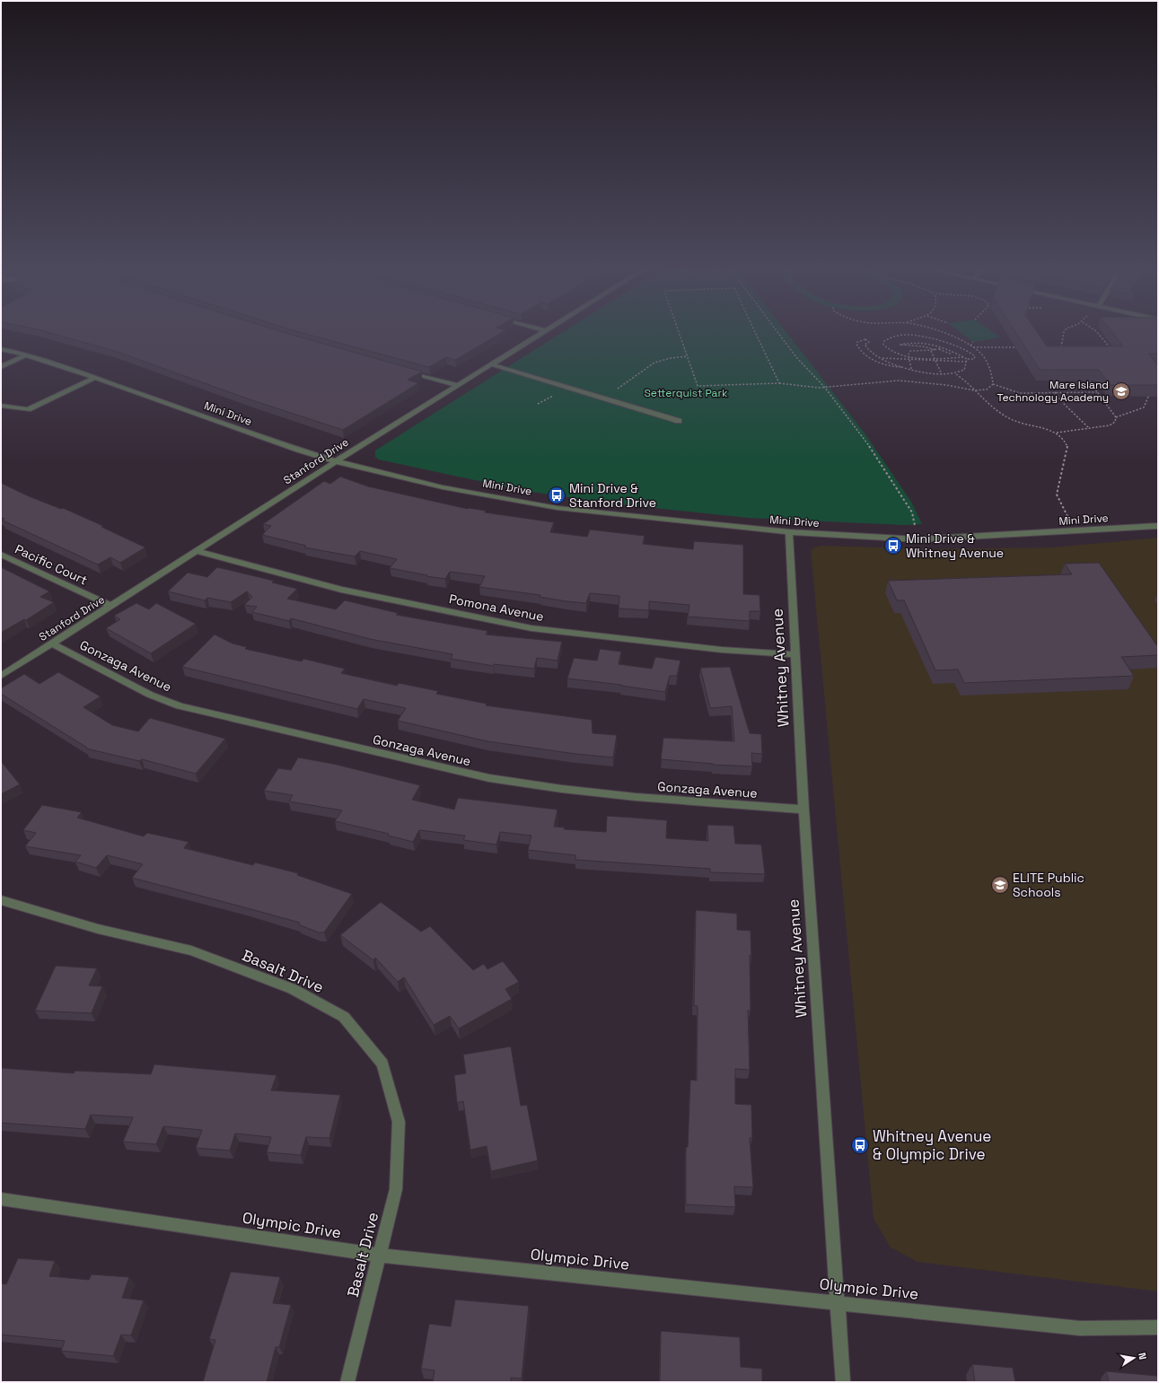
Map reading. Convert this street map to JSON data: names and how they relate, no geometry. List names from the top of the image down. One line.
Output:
{"streets":{"street":["Mini Drive","Stanford Drive","Pacific Court","Pomona Avenue","Gonzaga Avenue","Whitney Avenue","Basalt Drive","Olympic Drive"]},"crossings":[["Mini Drive","Stanford Drive"],["Mini Drive","Whitney Avenue"],["Stanford Drive","Pacific Court"],["Stanford Drive","Pomona Avenue"],["Stanford Drive","Gonzaga Avenue"],["Pomona Avenue","Whitney Avenue"],["Gonzaga Avenue","Whitney Avenue"],["Whitney Avenue","Olympic Drive"],["Basalt Drive","Olympic Drive"]],"parks":["Setterquist Park"],"places":{"school or university":["Mare Island Technology Academy","ELITE Public Schools"],"bus stop":["Mini Drive & Stanford Drive","Mini Drive & Whitney Avenue","Whitney Avenue & Olympic Drive"]},"north":"right"}
